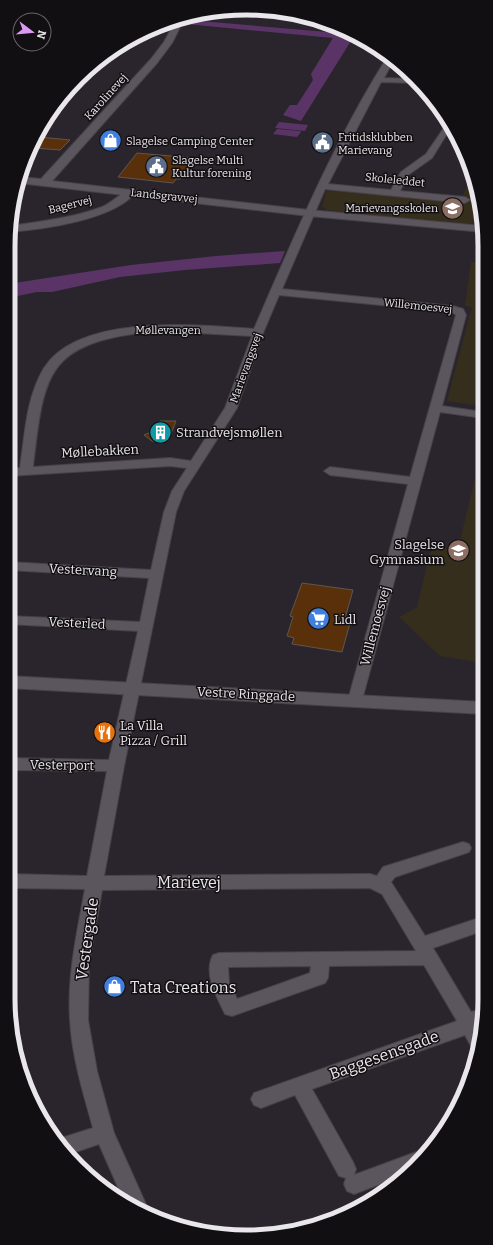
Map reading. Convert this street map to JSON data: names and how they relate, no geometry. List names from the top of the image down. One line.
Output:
{"streets":{"street":["Karolinevej","Skoleleddet","Landsgravvej","Bagervej","Willemoesvej","Møllevangen","Marievangsvej","Møllebakken","Vestervang","Vesterled","Vestre Ringgade","Vesterport","Marievej","Vestergade","Baggesensgade"]},"crossings":[["Karolinevej","Landsgravvej"],["Skoleleddet","Marievangsvej"],["Landsgravvej","Bagervej"],["Landsgravvej","Marievangsvej"],["Willemoesvej","Marievangsvej"],["Willemoesvej","Vestre Ringgade"],["Møllevangen","Marievangsvej"],["Møllevangen","Møllebakken"],["Marievangsvej","Møllebakken"],["Marievangsvej","Vestervang"],["Marievangsvej","Vesterled"],["Marievangsvej","Vestre Ringgade"],["Marievangsvej","Vestergade"],["Vestre Ringgade","Vestergade"],["Vesterport","Vestergade"],["Marievej","Vestergade"],["Marievej","Baggesensgade"]],"places":{"shop":["Slagelse Camping Center","Tata Creations"],"public building":["Fritidsklubben Marievang","Slagelse Multi Kultur forening"],"school or university":["Marievangsskolen","Slagelse Gymnasium"],"building":["Strandvejsmøllen"],"supermarket":["Lidl"],"restaurant":["La Villa Pizza / Grill"]},"north":"right"}
